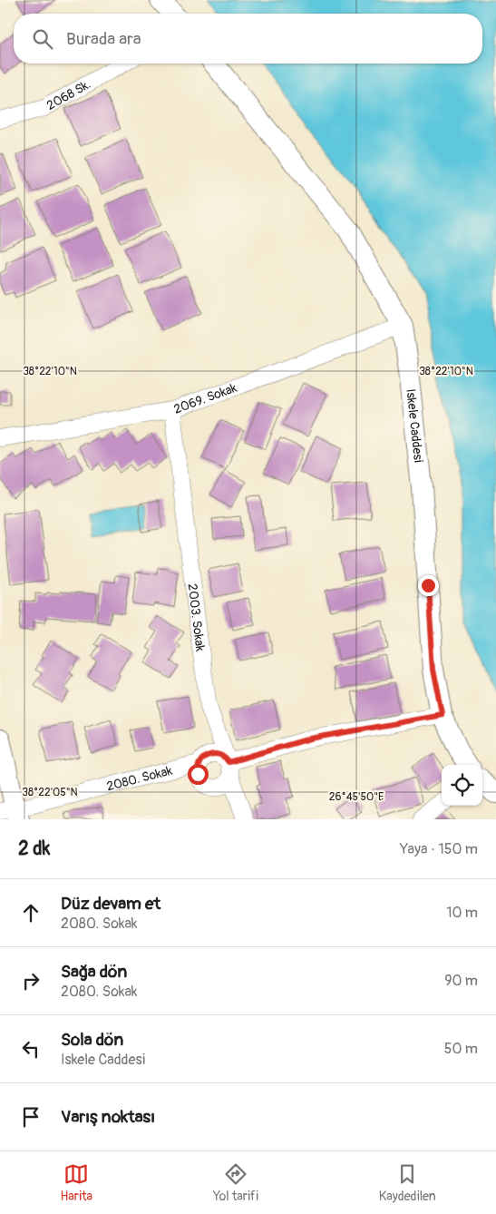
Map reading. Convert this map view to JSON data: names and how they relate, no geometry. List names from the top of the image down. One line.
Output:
{"streets":{"street":["2068 Sk.","2069. Sokak","Iskele Caddesi","2003. Sokak","2080. Sokak"]},"crossings":[["2069. Sokak","Iskele Caddesi"],["2069. Sokak","2003. Sokak"],["2003. Sokak","2080. Sokak"]],"page":{"search":"Burada ara","heading":["2 dk","Yaya · 150 m"],"list":[["Düz devam et","2080. Sokak","10 m"],["Sağa dön","2080. Sokak","90 m"],["Sola dön","Iskele Caddesi","50 m"],"Varış noktası"],"nav":["Harita","Yol tarifi","Kaydedilen"]},"coordinates":["38°22'10\"N","38°22'05\"N","26°45'50\"E"]}
